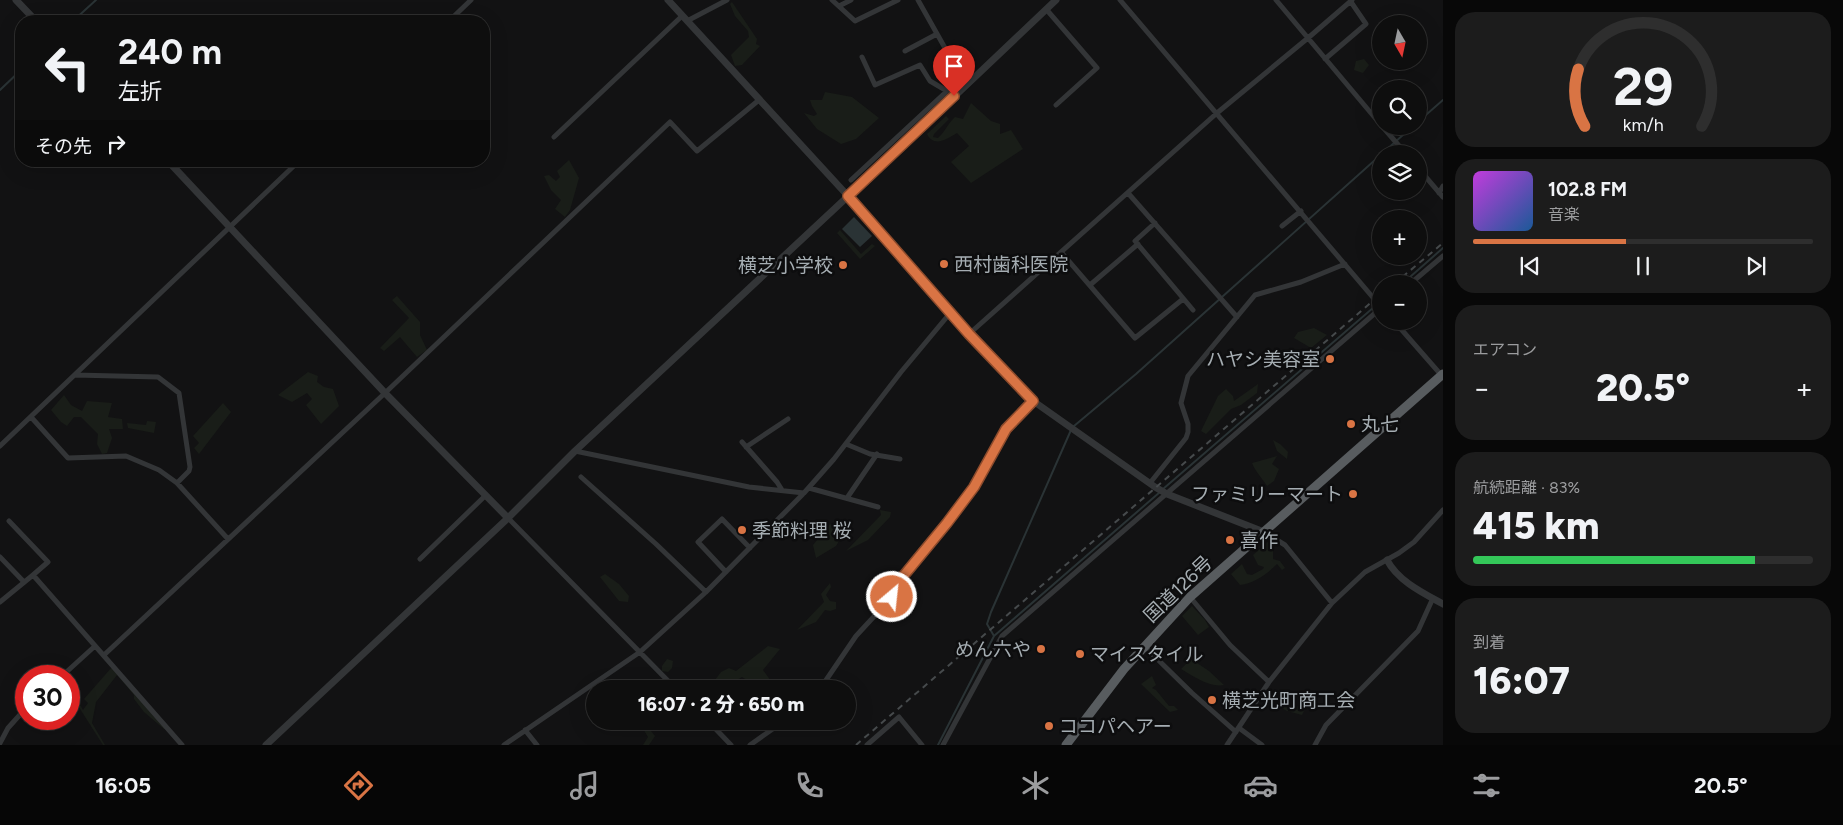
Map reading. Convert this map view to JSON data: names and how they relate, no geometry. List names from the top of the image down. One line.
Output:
{"streets":{"highway":["国道126号"]},"places":["西村歯科医院","横芝小学校","ハヤシ美容室","丸七","ファミリーマート","季節料理 桜","喜作","めん六や","マイスタイル","横芝光町商工会","ココパヘアー"],"north":"bottom","page":{"map_buttons":["+","−"],"turn":["240 m","左折"],"then":"その先","song":["102.8 FM","音楽"],"tile":["エアコン",["航続距離 · 83%","415 km"],["到着","16:07"]],"heat":["−","20.5°","+"],"limit":"30","trip":"16:07 · 2 分 · 650 m","tabs":["16:05","20.5°"],"gauge":["29","km/h"]}}
